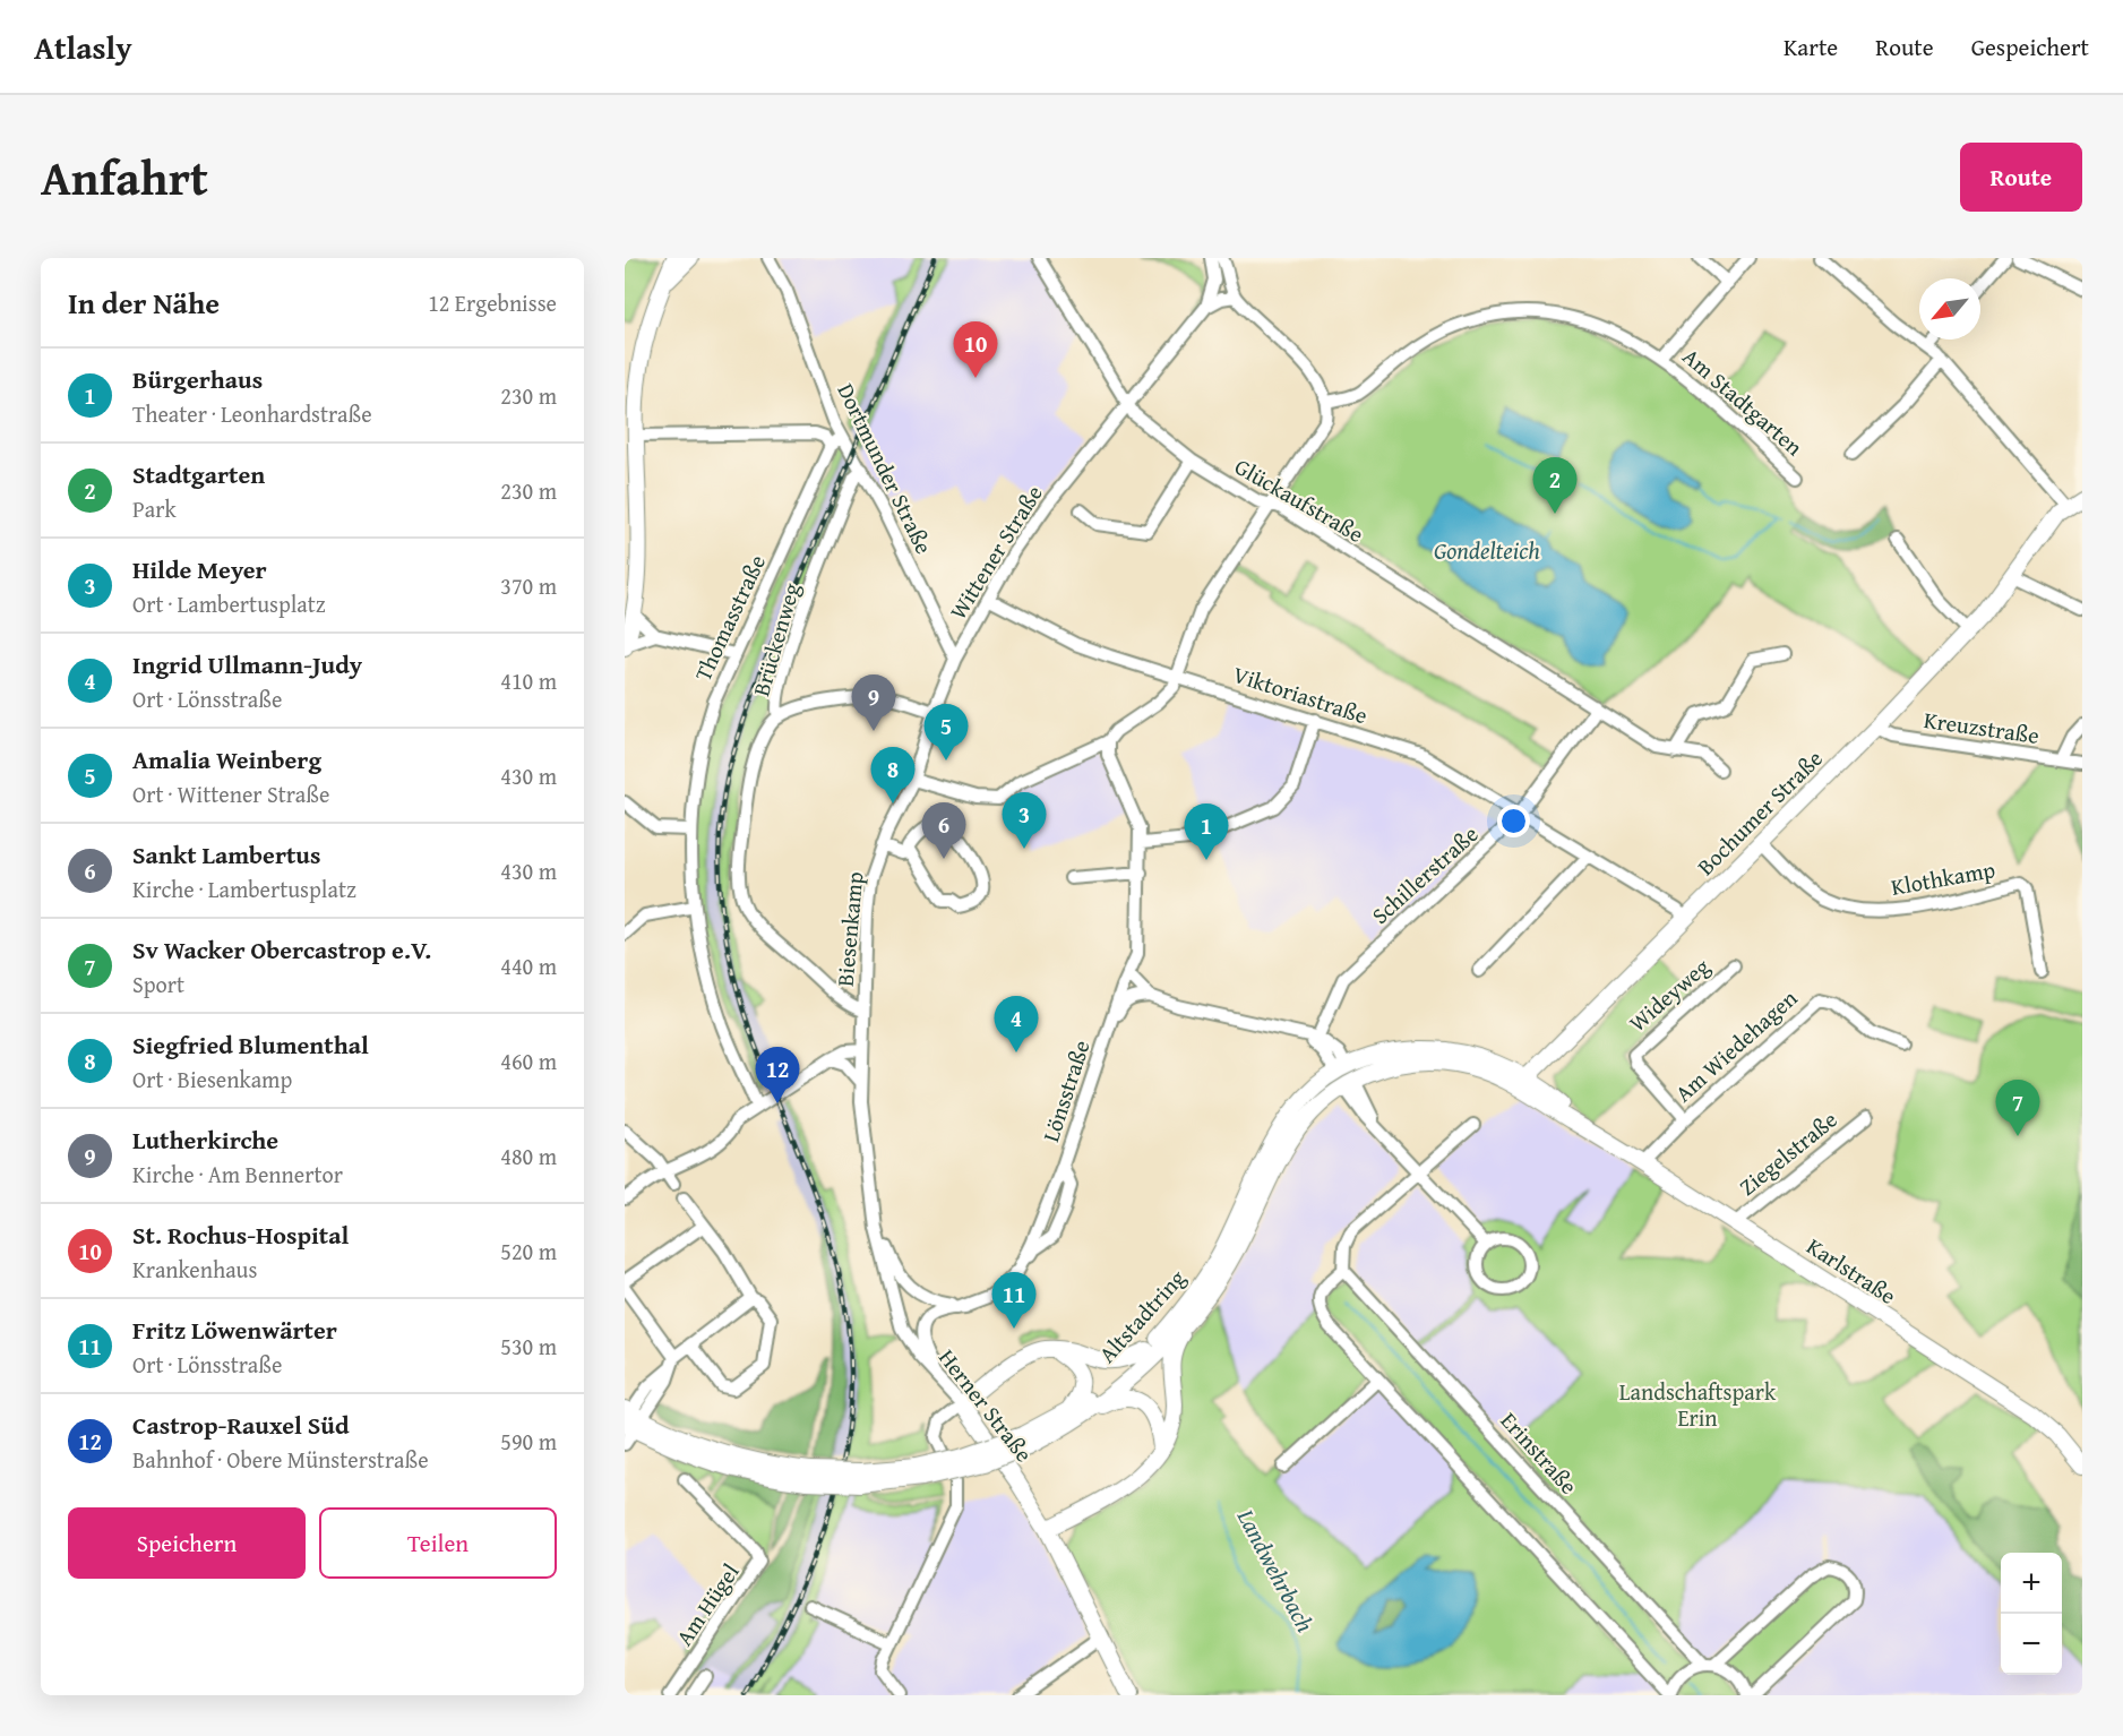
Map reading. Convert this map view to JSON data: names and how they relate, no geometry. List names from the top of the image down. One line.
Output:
{"streets":{"main road":["Bochumer Straße","Karlstraße","Altstadtring","Herner Straße"],"street":["Am Stadtgarten","Dortmunder Straße","Glückaufstraße","Wittener Straße","Thomasstraße","Brückenweg","Viktoriastraße","Kreuzstraße","Schillerstraße","Klothkamp","Biesenkamp","Wideyweg","Am Wiedehagen","Lönsstraße","Ziegelstraße","Erinstraße","Am Hügel"]},"crossings":[["Dortmunder Straße","Wittener Straße"],["Dortmunder Straße","Thomasstraße"],["Dortmunder Straße","Brückenweg"],["Glückaufstraße","Wittener Straße"],["Glückaufstraße","Schillerstraße"],["Wittener Straße","Viktoriastraße"],["Wittener Straße","Biesenkamp"],["Brückenweg","Biesenkamp"],["Viktoriastraße","Bochumer Straße"],["Viktoriastraße","Schillerstraße"],["Kreuzstraße","Bochumer Straße"],["Bochumer Straße","Klothkamp"],["Bochumer Straße","Karlstraße"],["Bochumer Straße","Altstadtring"],["Biesenkamp","Herner Straße"],["Wideyweg","Am Wiedehagen"],["Am Wiedehagen","Karlstraße"],["Lönsstraße","Herner Straße"],["Ziegelstraße","Karlstraße"],["Karlstraße","Altstadtring"]],"water":["Gondelteich","Landwehrbach"],"parks":["Landschaftspark Erin"],"north":"bottom left","page":{"header":"Atlasly","nav":["Karte","Route","Gespeichert"],"title":"Anfahrt","buttons":["Route",["Speichern","Teilen"]],"heading":["In der Nähe","12 Ergebnisse"],"pins":["10","2","9","5","8","3","6","1","4","12","7","11"],"list":[{"mark":"1","name":"Bürgerhaus","note":"Theater · Leonhardstraße","value":"230 m"},{"mark":"2","name":"Stadtgarten","note":"Park","value":"230 m"},{"mark":"3","name":"Hilde Meyer","note":"Ort · Lambertusplatz","value":"370 m"},{"mark":"4","name":"Ingrid Ullmann-Judy","note":"Ort · Lönsstraße","value":"410 m"},{"mark":"5","name":"Amalia Weinberg","note":"Ort · Wittener Straße","value":"430 m"},{"mark":"6","name":"Sankt Lambertus","note":"Kirche · Lambertusplatz","value":"430 m"},{"mark":"7","name":"Sv Wacker Obercastrop e.V.","note":"Sport","value":"440 m"},{"mark":"8","name":"Siegfried Blumenthal","note":"Ort · Biesenkamp","value":"460 m"},{"mark":"9","name":"Lutherkirche","note":"Kirche · Am Bennertor","value":"480 m"},{"mark":"10","name":"St. Rochus-Hospital","note":"Krankenhaus","value":"520 m"},{"mark":"11","name":"Fritz Löwenwärter","note":"Ort · Lönsstraße","value":"530 m"},{"mark":"12","name":"Castrop-Rauxel Süd","note":"Bahnhof · Obere Münsterstraße","value":"590 m"}],"map_buttons":["+","−"]}}
